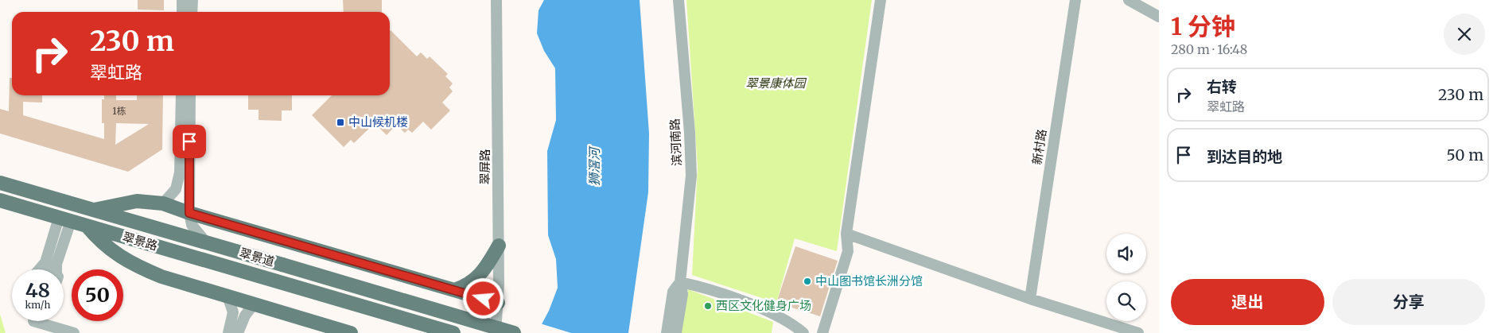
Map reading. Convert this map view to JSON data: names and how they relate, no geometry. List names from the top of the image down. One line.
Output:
{"streets":{"main road":["翠景路","翠景道"],"street":["滨河南路","新村路","翠屏路"]},"water":["狮滘河"],"parks":["翠景康体园"],"places":{"transit":["中山候机楼"],"other":["中山图书馆长洲分馆","西区文化健身广场"]},"house_numbers":["1栋"],"page":{"heading":["1 分钟","280 m · 16:48"],"turn":["230 m","翠虹路"],"list":[{"name":"右转","note":"翠虹路","value":"230 m"},{"name":"到达目的地","value":"50 m"}],"speed":"48 km/h","limit":"50","buttons":["退出","分享"]}}
